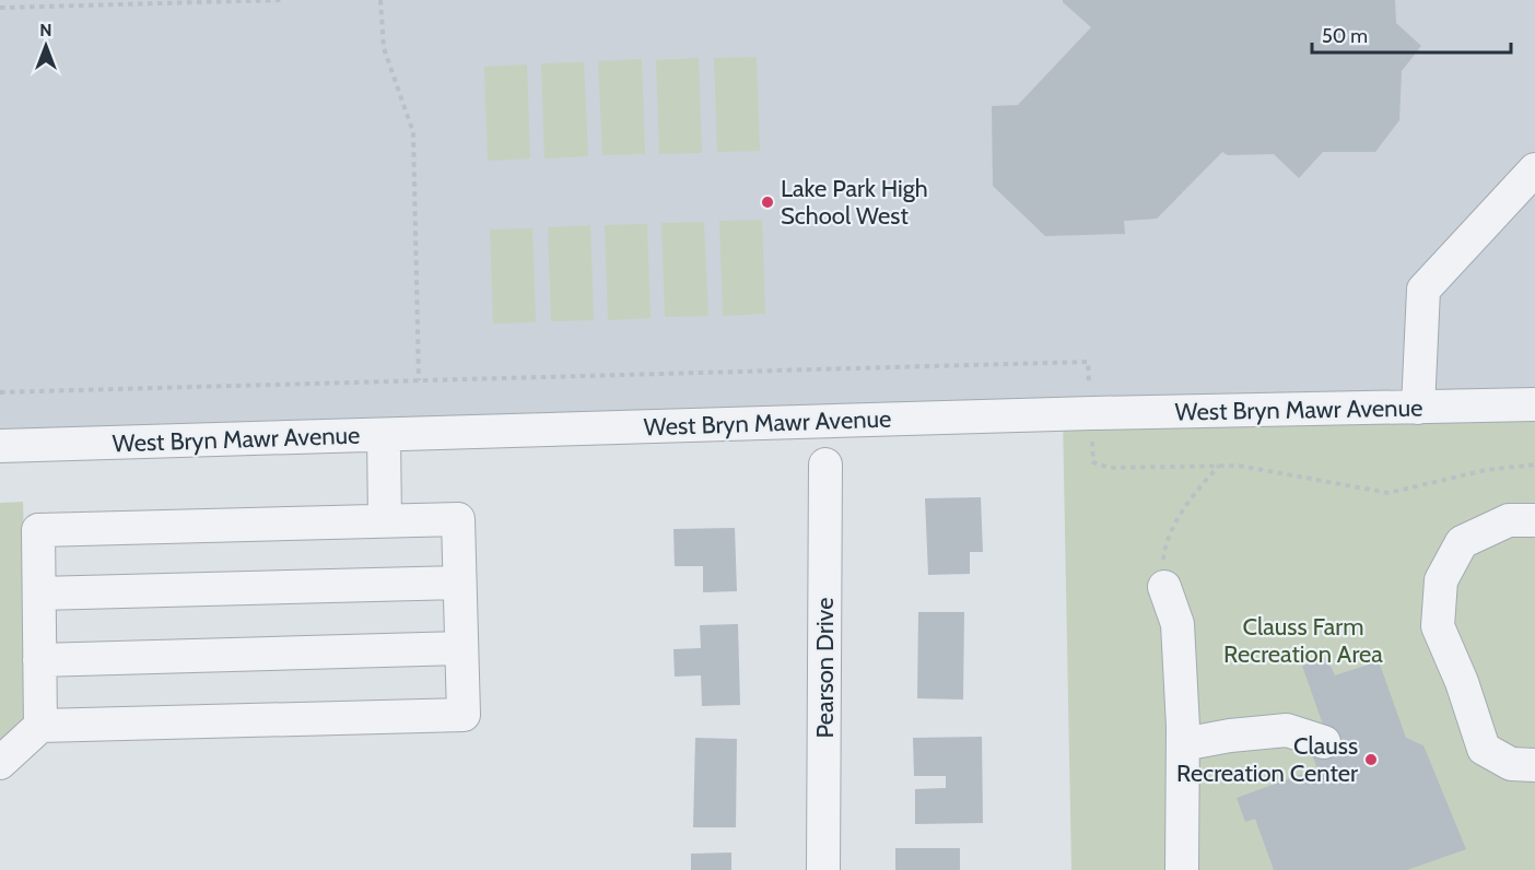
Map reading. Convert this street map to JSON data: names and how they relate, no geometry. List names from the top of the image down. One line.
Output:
{"streets":{"street":["West Bryn Mawr Avenue","Pearson Drive"]},"parks":["Clauss Farm Recreation Area"],"places":["Lake Park High School West","Clauss Recreation Center"],"scale_bar":"50 m","north":"top"}
